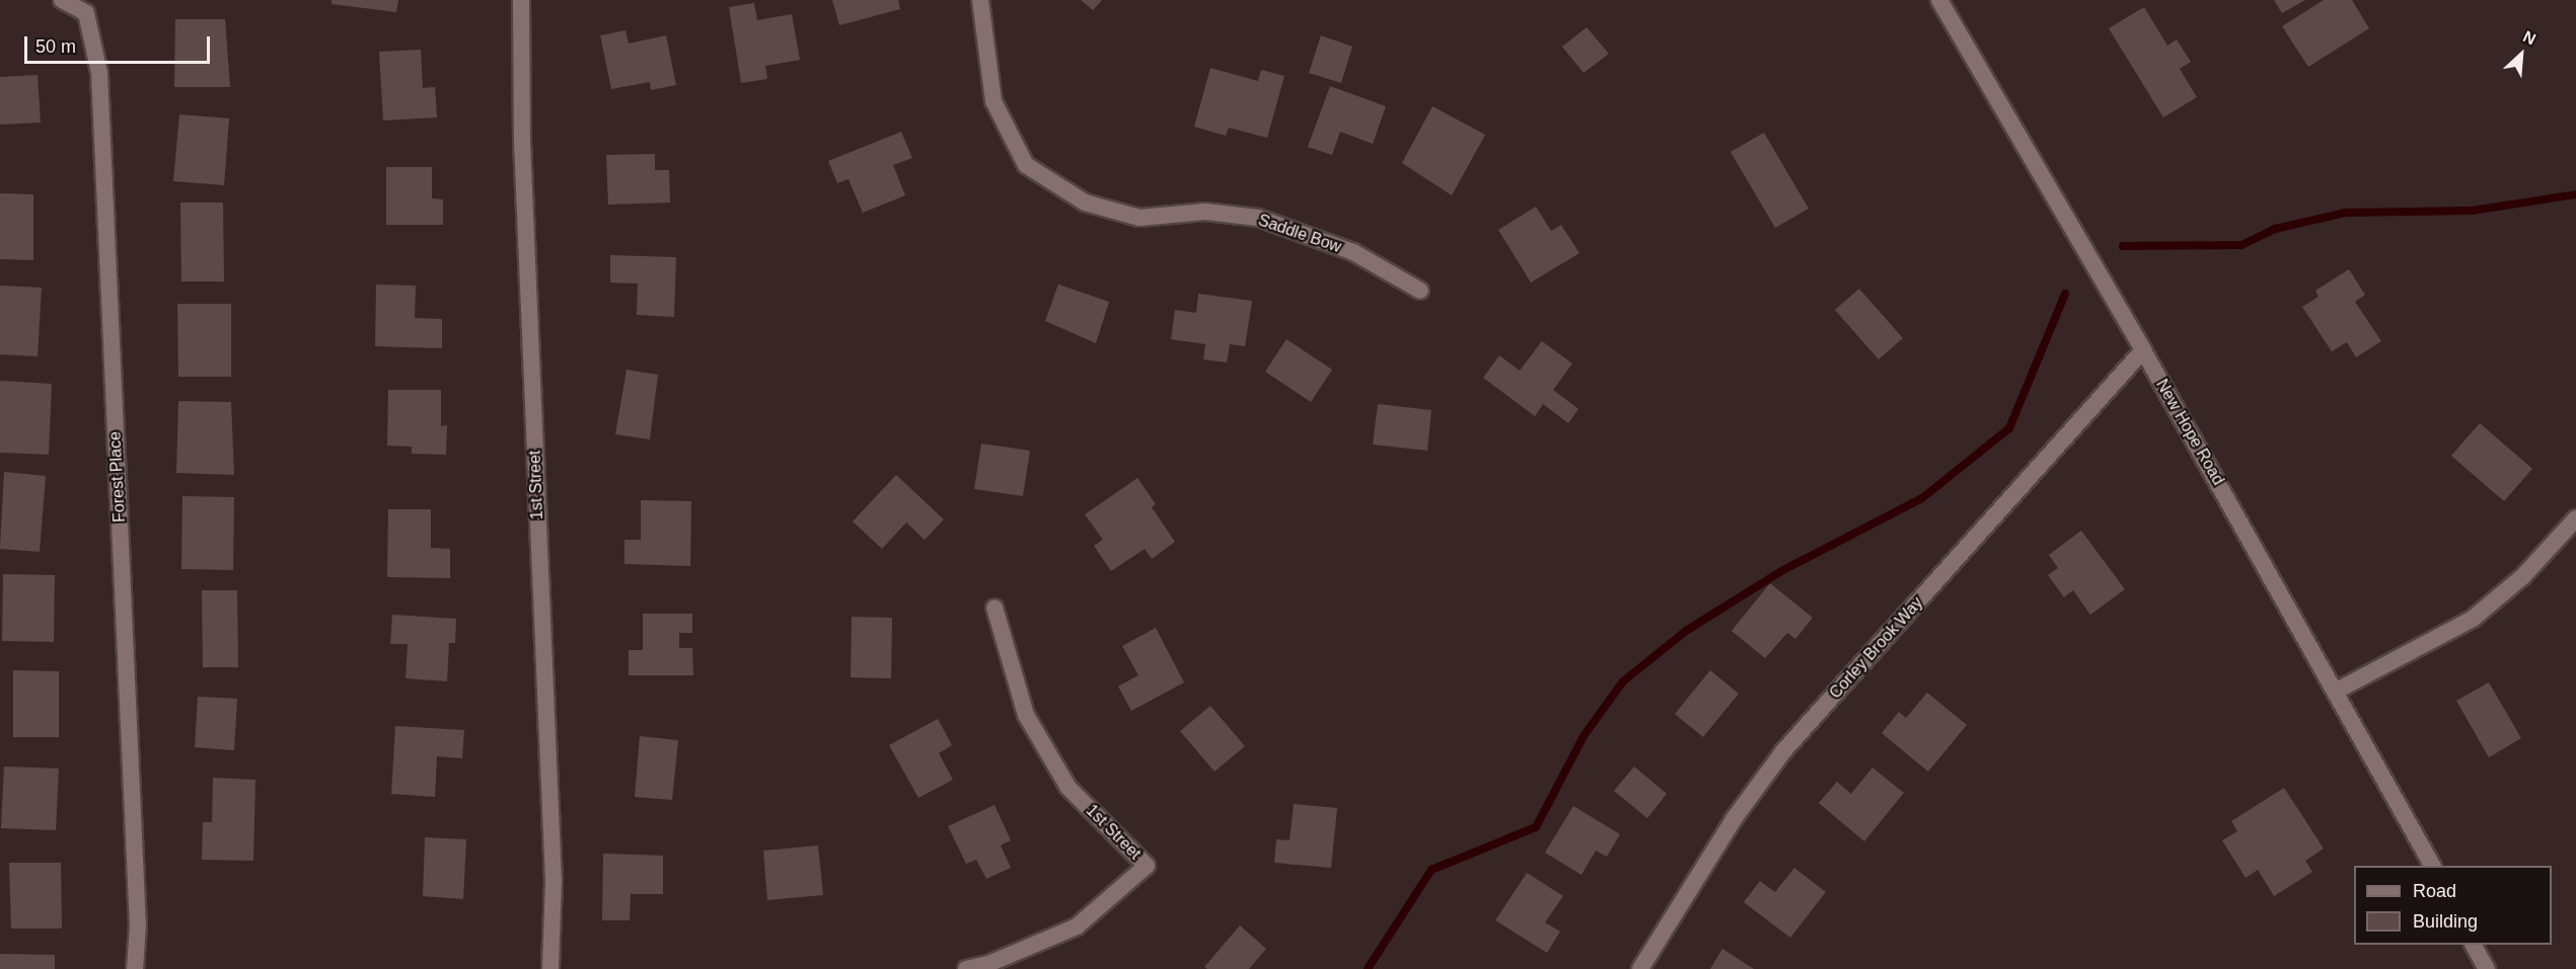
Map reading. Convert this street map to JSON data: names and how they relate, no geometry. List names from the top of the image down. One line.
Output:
{"streets":{"street":["Saddle Bow","New Hope Road","Forest Place","1st Street","Corley Brook Way"]},"crossings":[["New Hope Road","Corley Brook Way"]],"legend":["Road","Building"],"scale_bar":"50 m","north":"top right"}
